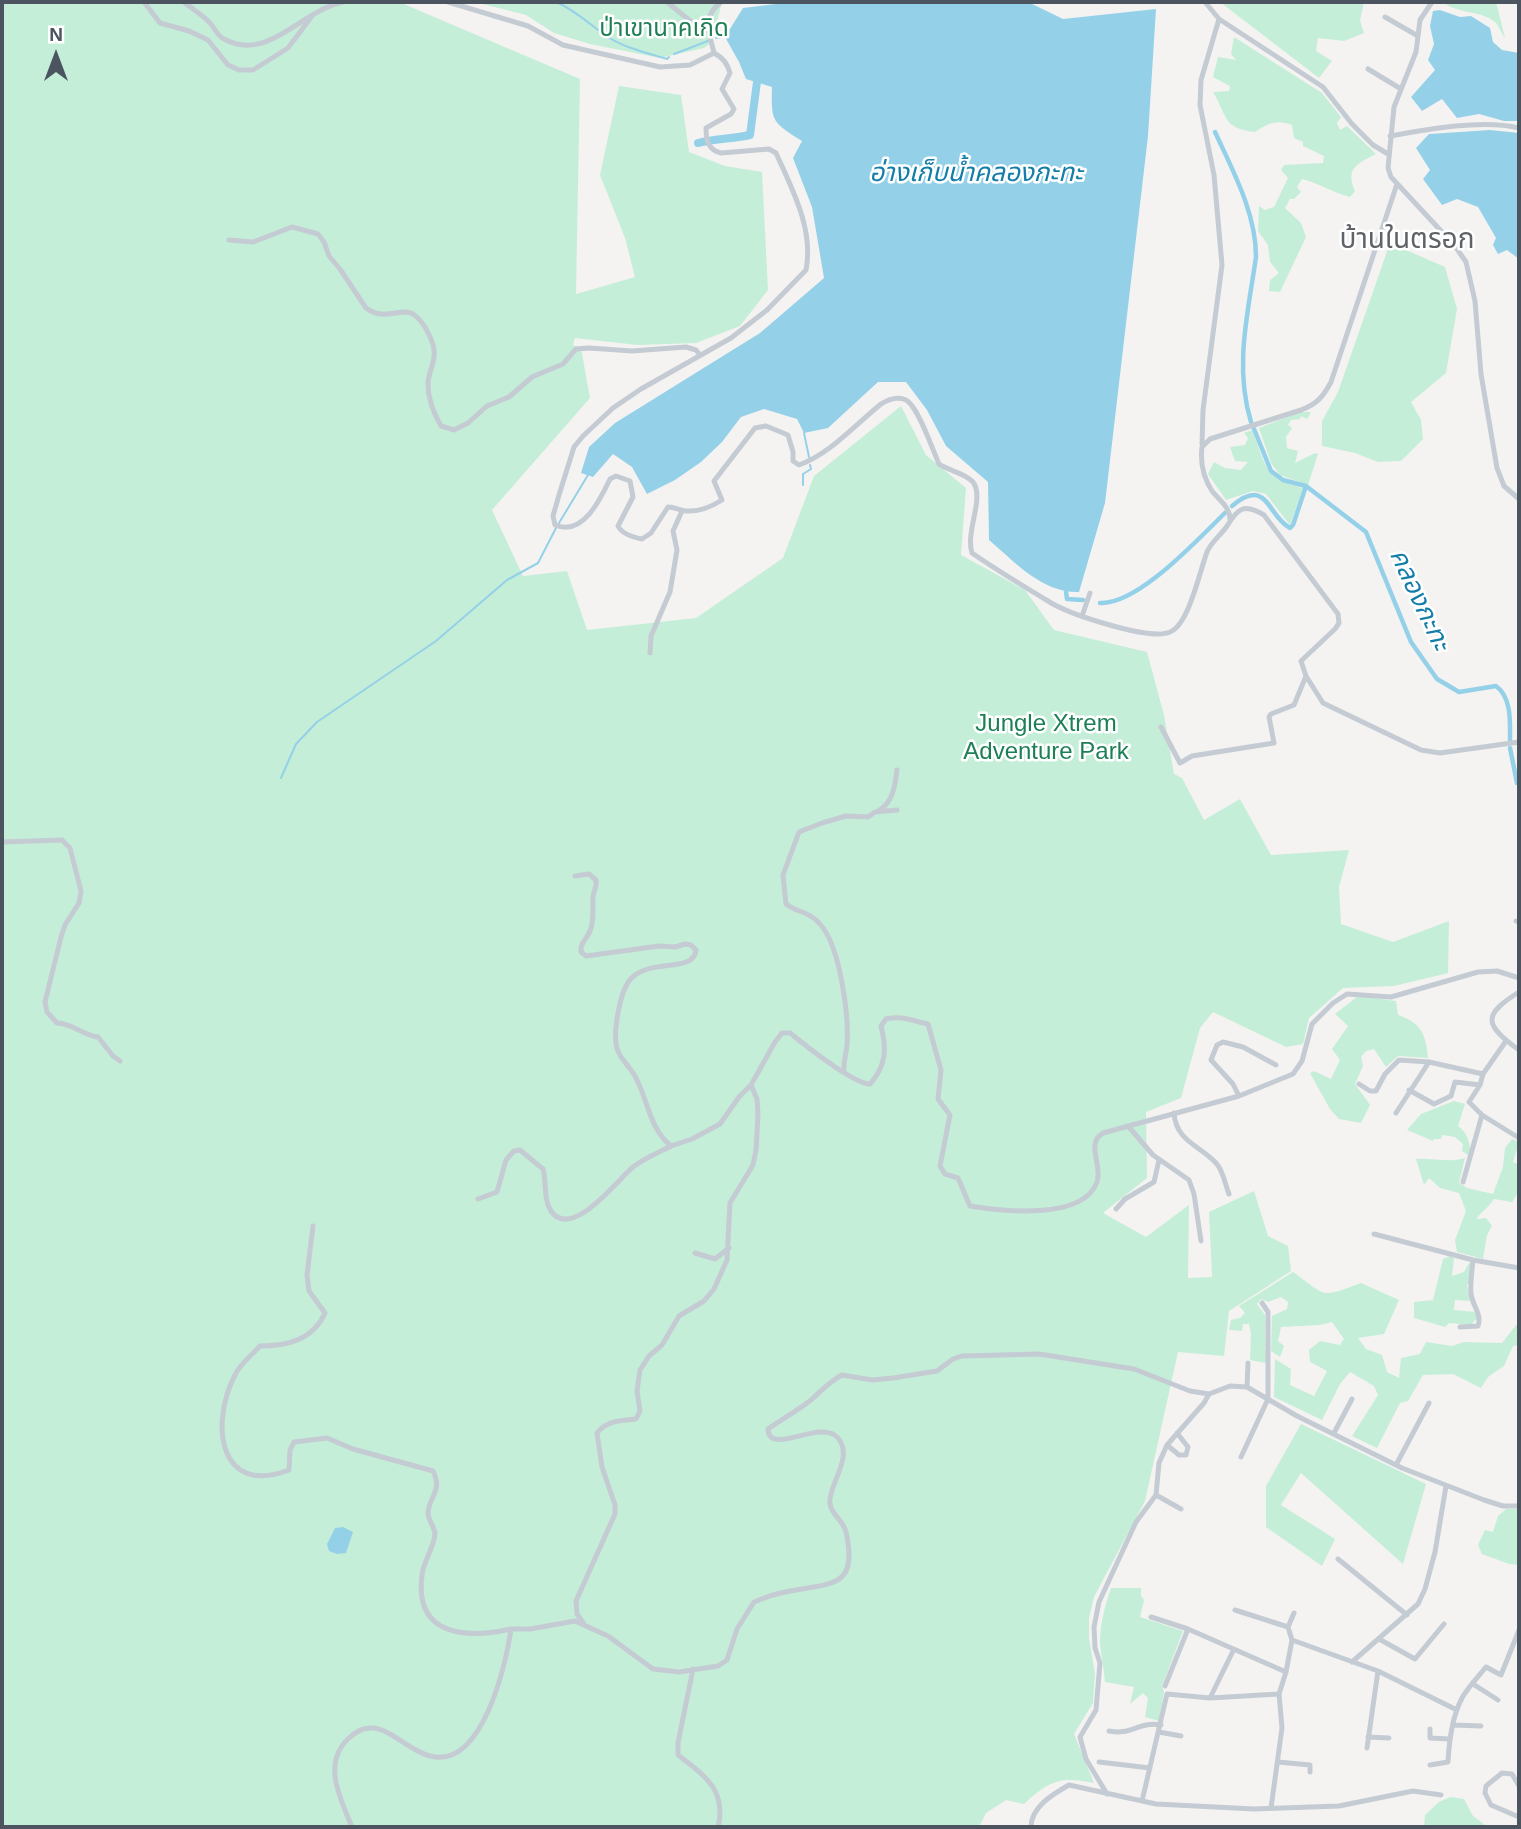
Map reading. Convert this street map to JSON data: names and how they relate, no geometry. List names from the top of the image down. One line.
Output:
{"districts":["บ้านในตรอก"],"water":["อ่างเก็บน้ำคลองกะทะ","คลองกะทะ"],"parks":["ป่าเขานาคเกิด","Jungle Xtrem Adventure Park"],"north":"top"}
